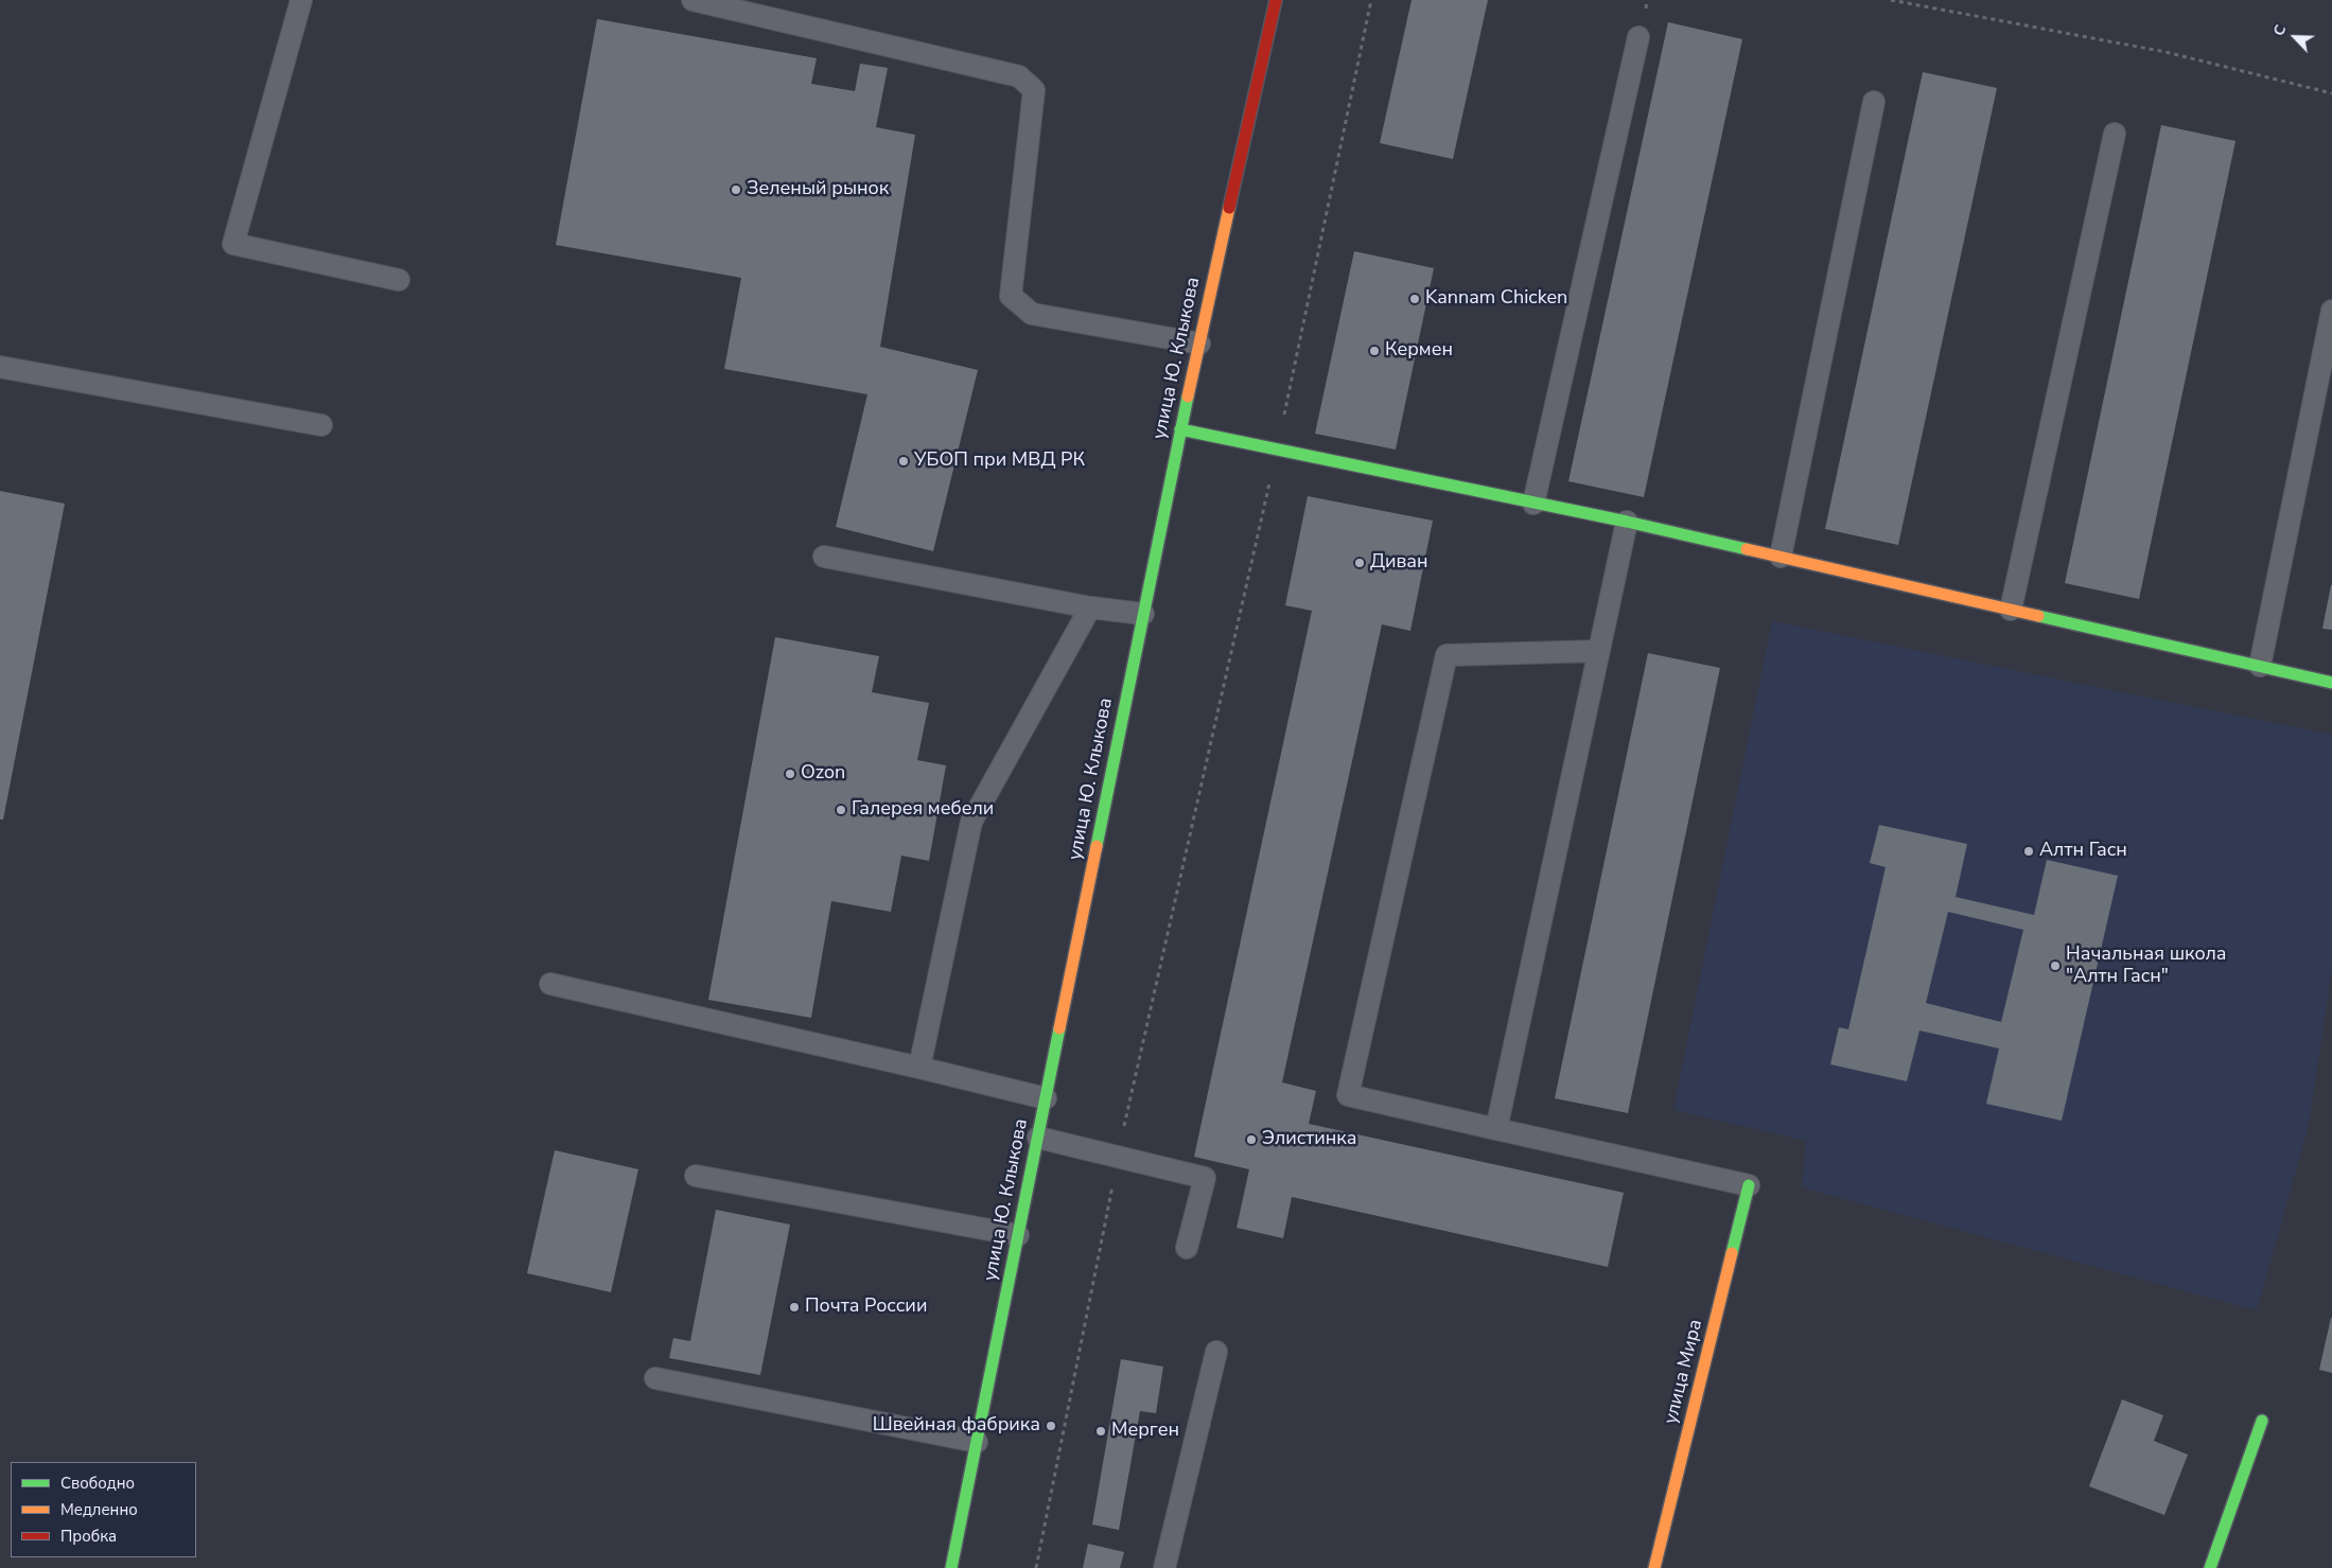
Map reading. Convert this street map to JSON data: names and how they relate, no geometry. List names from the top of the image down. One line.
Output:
{"streets":{"street":["улица Ю. Клыкова","улица Мира"]},"places":["Зеленый рынок","Kannam Chicken","Кермен","УБОП при МВД РК","Диван","Ozon","Галерея мебели","Алтн Гасн","Начальная школа \"Алтн Гасн\"","Элистинка","Почта России","Швейная фабрика","Мерген"],"legend":["Свободно","Медленно","Пробка"],"north":"top left"}
